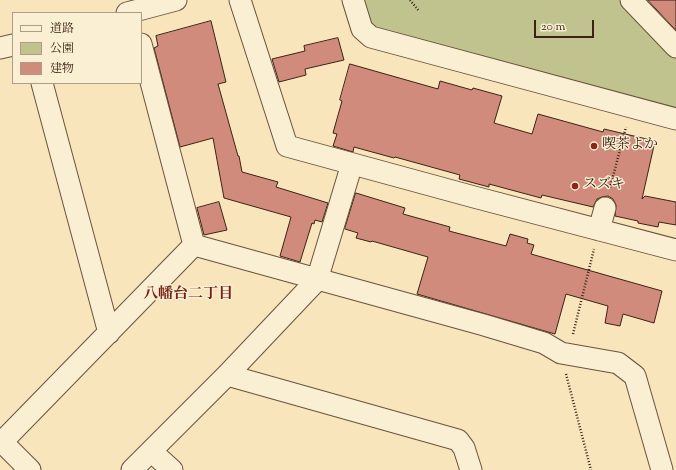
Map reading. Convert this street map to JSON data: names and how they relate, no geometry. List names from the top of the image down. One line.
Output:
{"districts":["八幡台二丁目"],"places":["喫茶よか","スズキ"],"legend":["道路","公園","建物"],"scale_bar":"20 m"}
